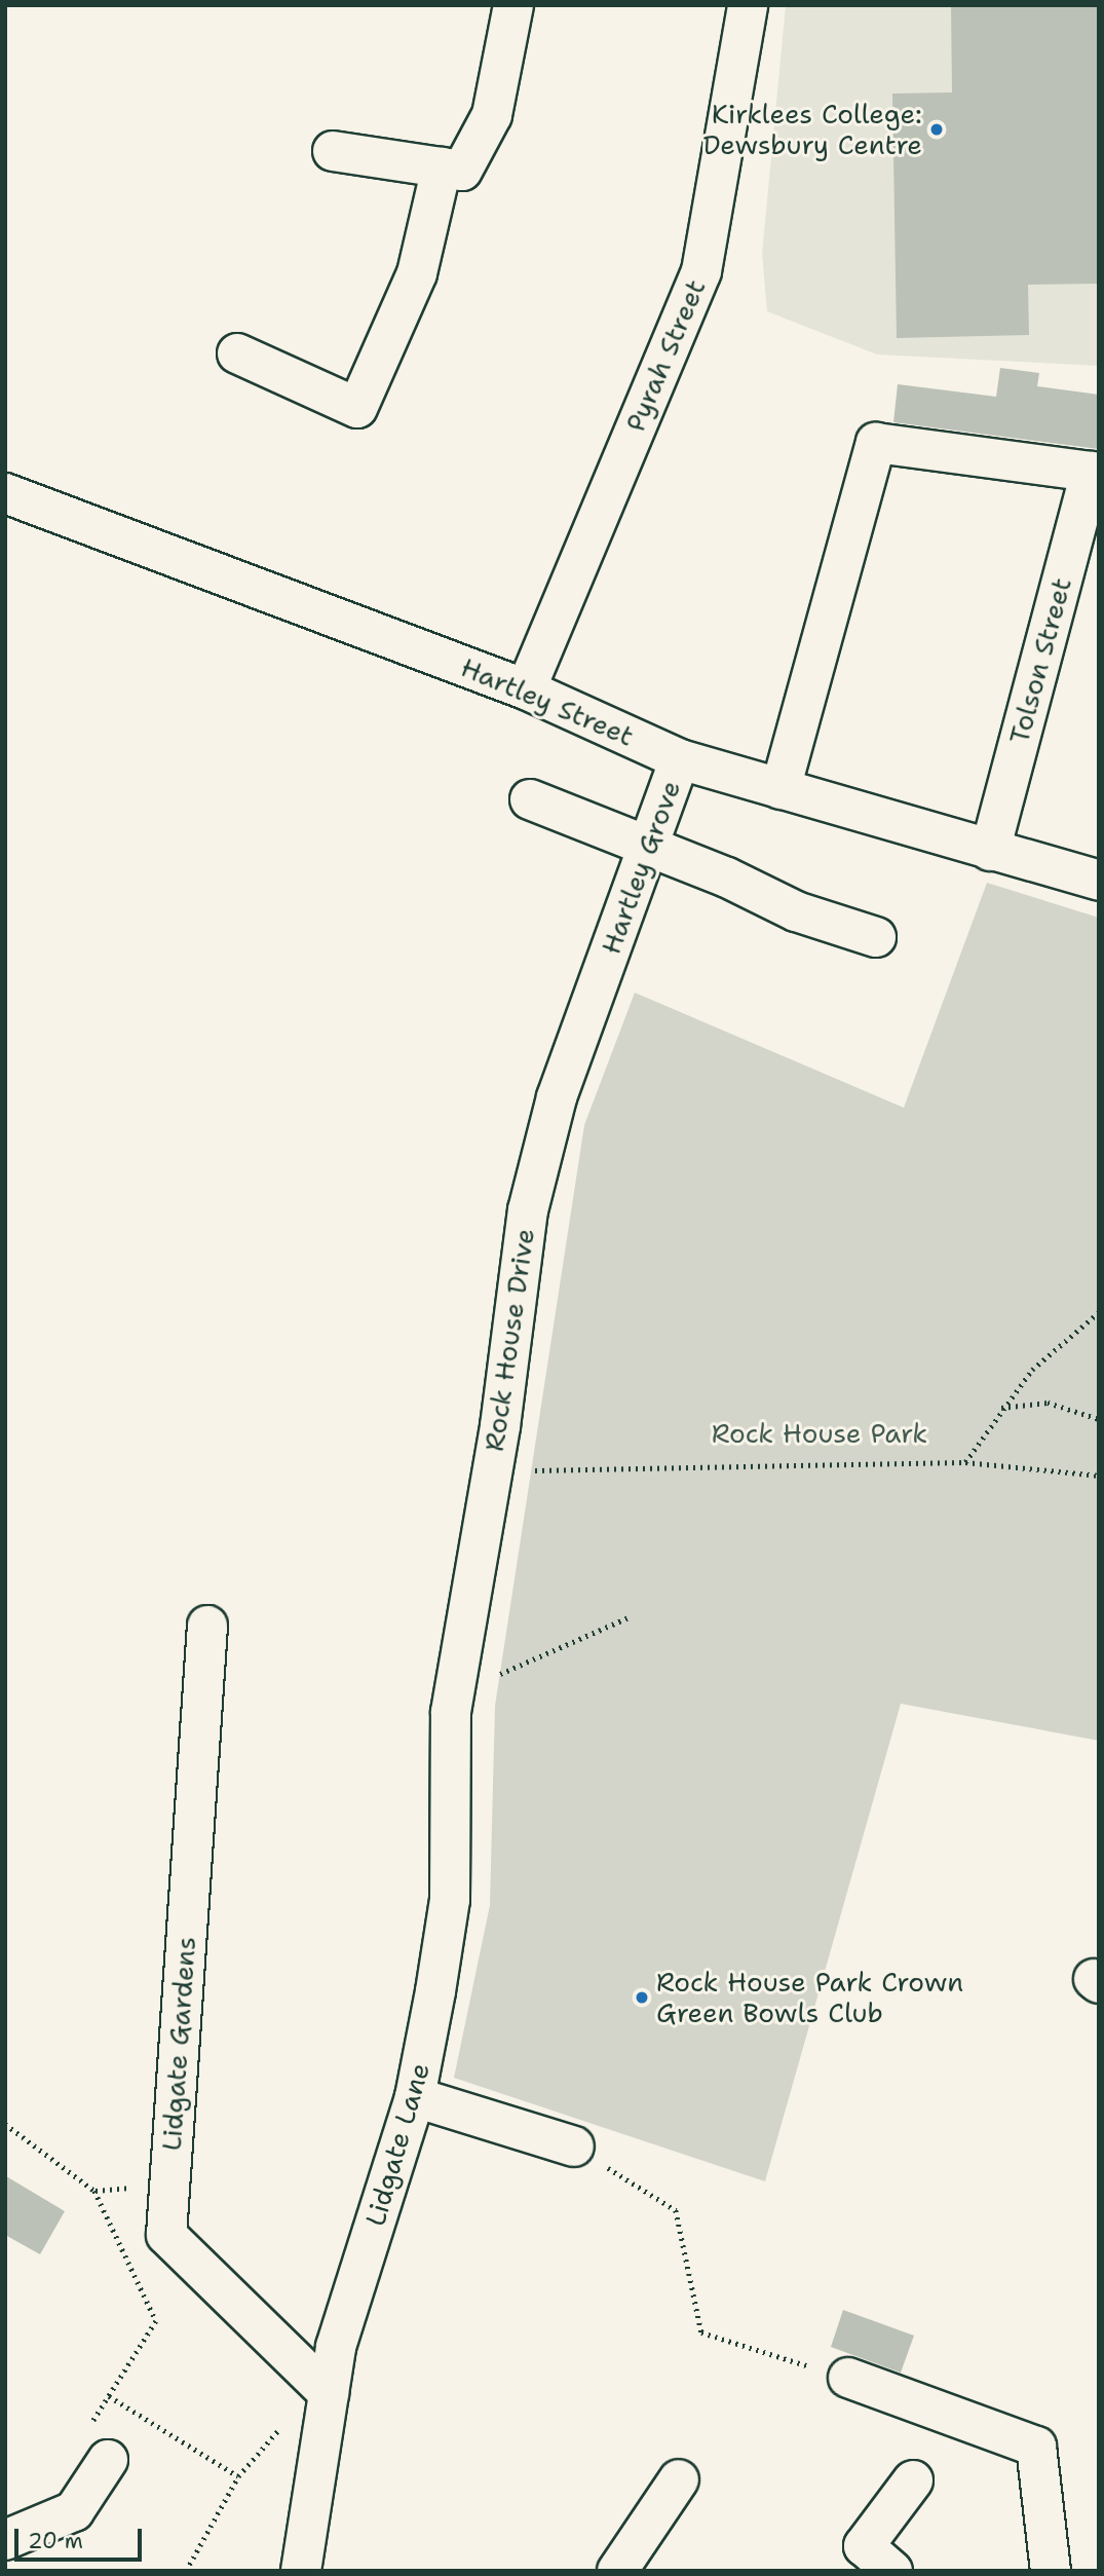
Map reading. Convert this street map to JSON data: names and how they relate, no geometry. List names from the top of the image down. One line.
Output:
{"streets":{"street":["Pyrah Street","Tolson Street","Hartley Street","Hartley Grove","Rock House Drive","Lidgate Gardens","Lidgate Lane"]},"crossings":[["Pyrah Street","Hartley Street"],["Tolson Street","Hartley Street"],["Hartley Street","Hartley Grove"],["Hartley Grove","Rock House Drive"],["Rock House Drive","Lidgate Lane"],["Lidgate Gardens","Lidgate Lane"]],"parks":["Rock House Park"],"places":["Kirklees College: Dewsbury Centre","Rock House Park Crown Green Bowls Club"],"scale_bar":"20 m"}
